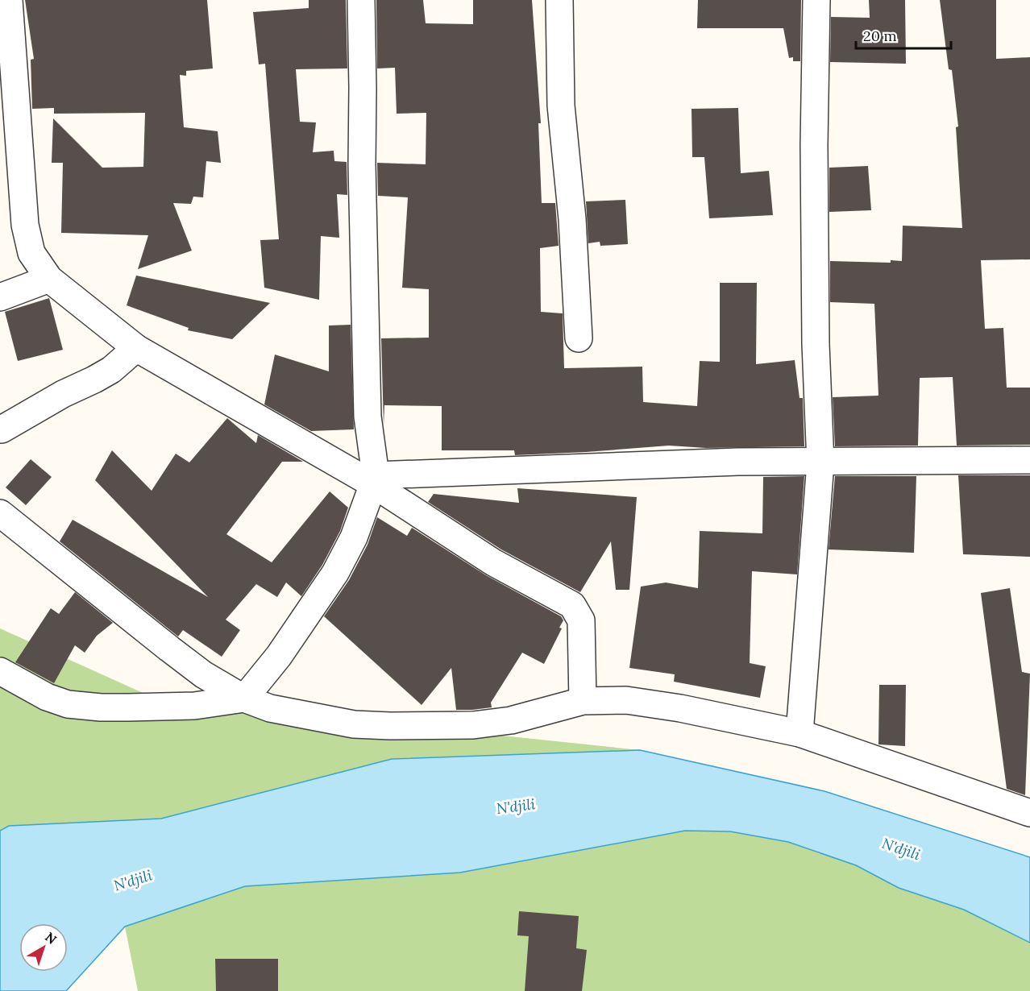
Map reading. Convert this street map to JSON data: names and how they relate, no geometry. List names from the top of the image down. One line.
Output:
{"water":["N'djili"],"scale_bar":"20 m","north":"top right"}
